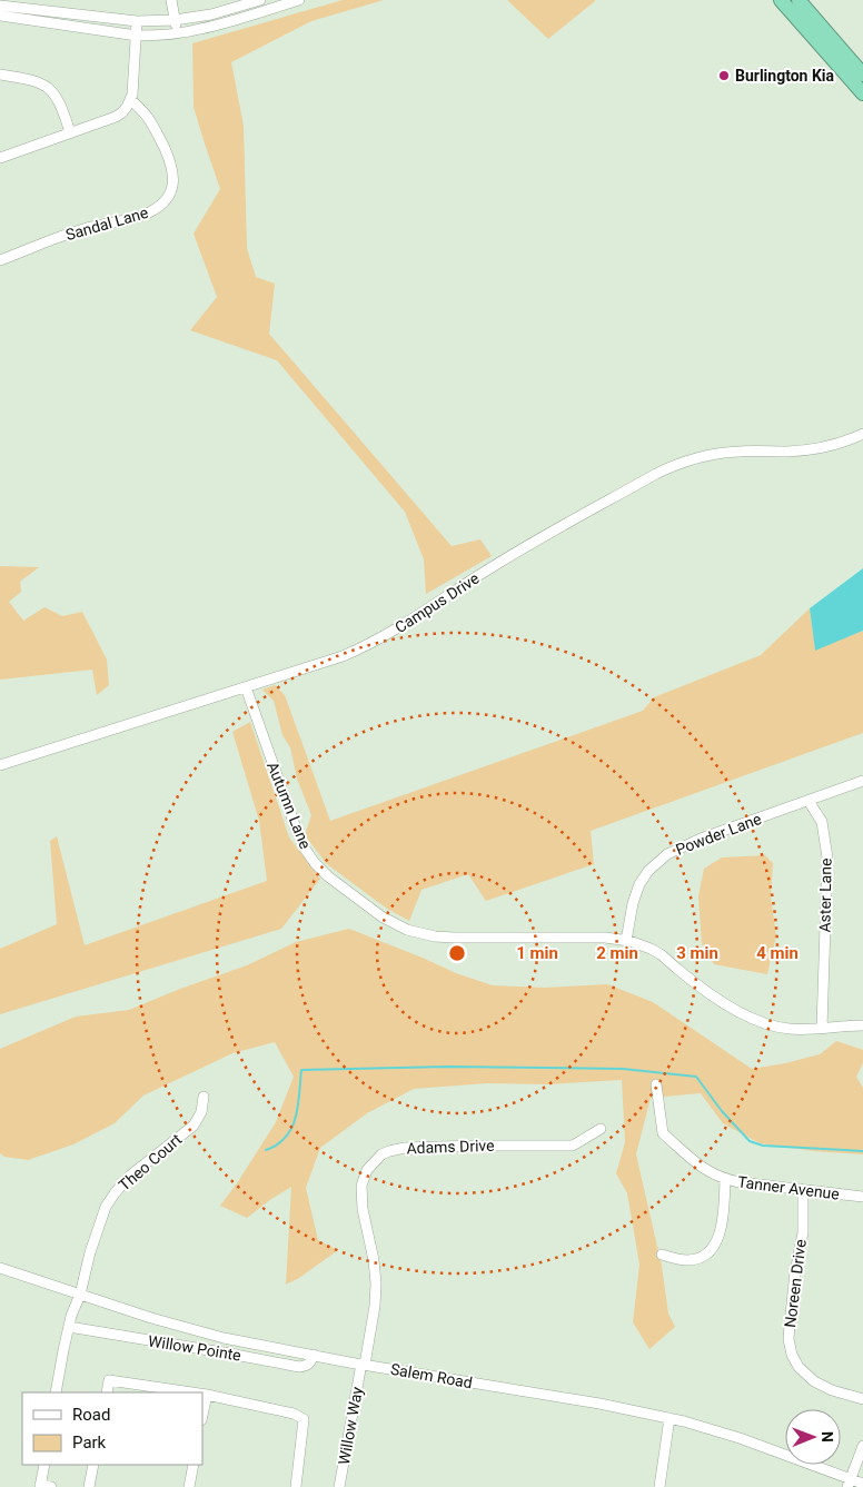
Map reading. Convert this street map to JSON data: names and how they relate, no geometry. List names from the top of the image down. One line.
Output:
{"streets":{"street":["Sandal Lane","Campus Drive","Autumn Lane","Powder Lane","Aster Lane","Adams Drive","Theo Court","Tanner Avenue","Noreen Drive","Willow Pointe","Salem Road","Willow Way"]},"crossings":[["Campus Drive","Autumn Lane"],["Autumn Lane","Powder Lane"],["Autumn Lane","Aster Lane"],["Powder Lane","Aster Lane"],["Adams Drive","Salem Road"],["Adams Drive","Willow Way"],["Theo Court","Willow Pointe"],["Theo Court","Salem Road"],["Tanner Avenue","Noreen Drive"],["Willow Pointe","Salem Road"],["Salem Road","Willow Way"]],"places":["Burlington Kia"],"legend":["Road","Park"],"north":"right","rings":["1 min","2 min","3 min","4 min"]}
